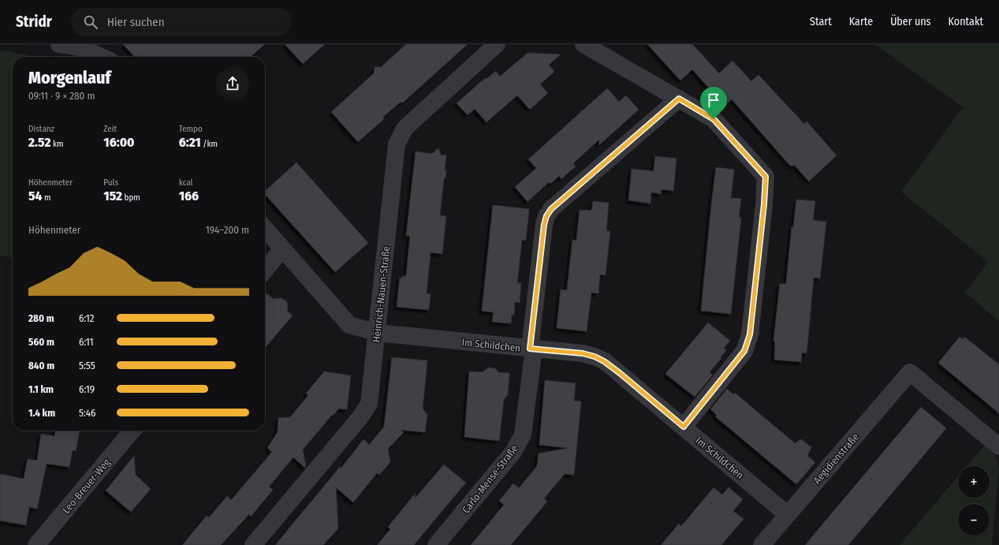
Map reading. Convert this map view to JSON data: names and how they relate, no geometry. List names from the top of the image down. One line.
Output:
{"streets":{"street":["Heinrich-Nauen-Straße","Im Schildchen","Aegidienstraße","Carlo-Mense-Straße","Leo-Breuer-Weg"]},"crossings":[["Heinrich-Nauen-Straße","Im Schildchen"],["Im Schildchen","Aegidienstraße"],["Im Schildchen","Carlo-Mense-Straße"]],"page":{"header":"Stridr","search":"Hier suchen","nav":["Start","Karte","Über uns","Kontakt"],"heading":["Morgenlauf","09:11 · 9 × 280 m"],"stats":[["Distanz","2.52 km"],["Zeit","16:00"],["Tempo","6:21 /km"],["Höhenmeter","54 m"],["Puls","152 bpm"],["kcal","166"]],"chart":["Höhenmeter","194–200 m"],"list":[{"name":"280 m","note":"6:12"},{"name":"560 m","note":"6:11"},{"name":"840 m","note":"5:55"},{"name":"1.1 km","note":"6:19"},{"name":"1.4 km","note":"5:46"}],"map_buttons":["+","−"]}}
